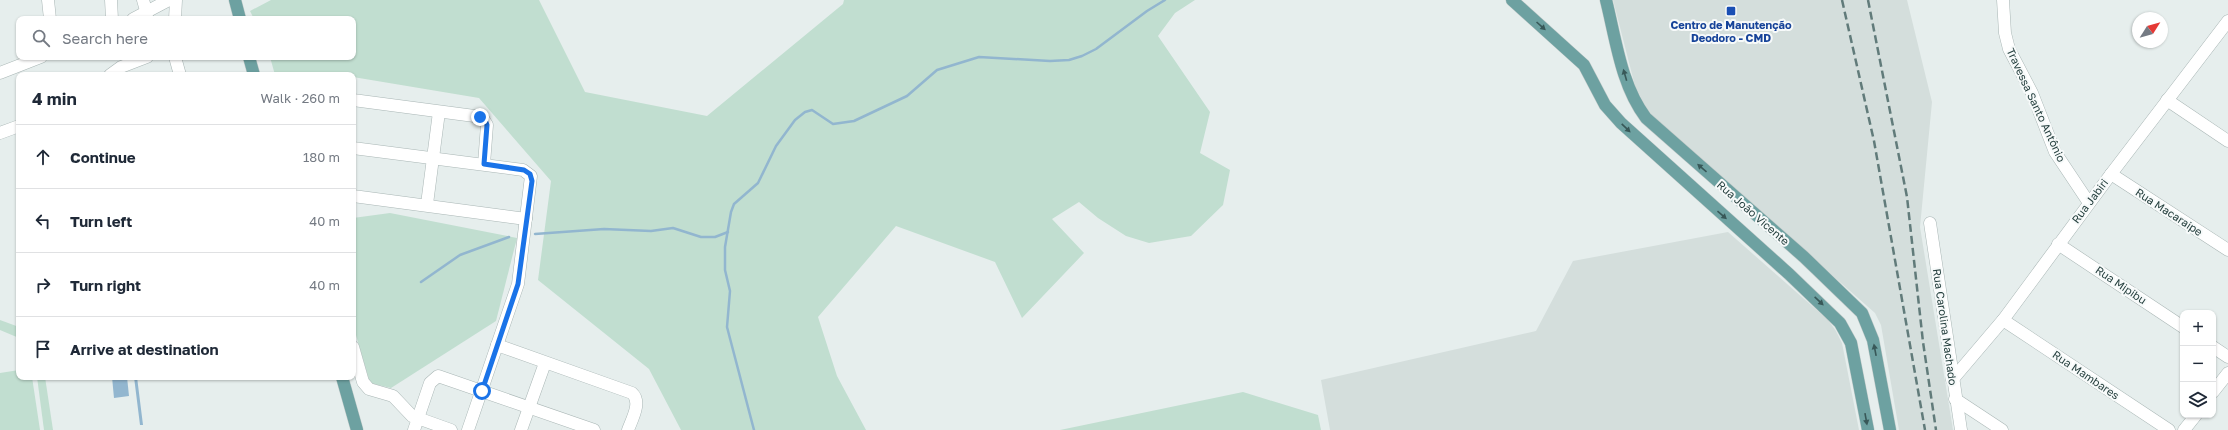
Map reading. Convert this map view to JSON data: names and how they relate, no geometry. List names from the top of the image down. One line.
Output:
{"streets":{"main road":["Rua João Vicente"],"street":["Travessa Santo Antônio","Rua Jabiri","Rua Macaraipe","Rua Mipibu","Rua Carolina Machado","Rua Mambares"]},"crossings":[["Travessa Santo Antônio","Rua Jabiri"],["Rua Jabiri","Rua Macaraipe"],["Rua Jabiri","Rua Mipibu"],["Rua Jabiri","Rua Carolina Machado"],["Rua Jabiri","Rua Mambares"]],"places":{"transit":["Centro de Manutenção Deodoro - CMD"]},"north":"top right","page":{"search":"Search here","heading":["4 min","Walk · 260 m"],"list":[["Continue","180 m"],["Turn left","40 m"],["Turn right","40 m"],"Arrive at destination"],"map_buttons":["+","−"]}}
